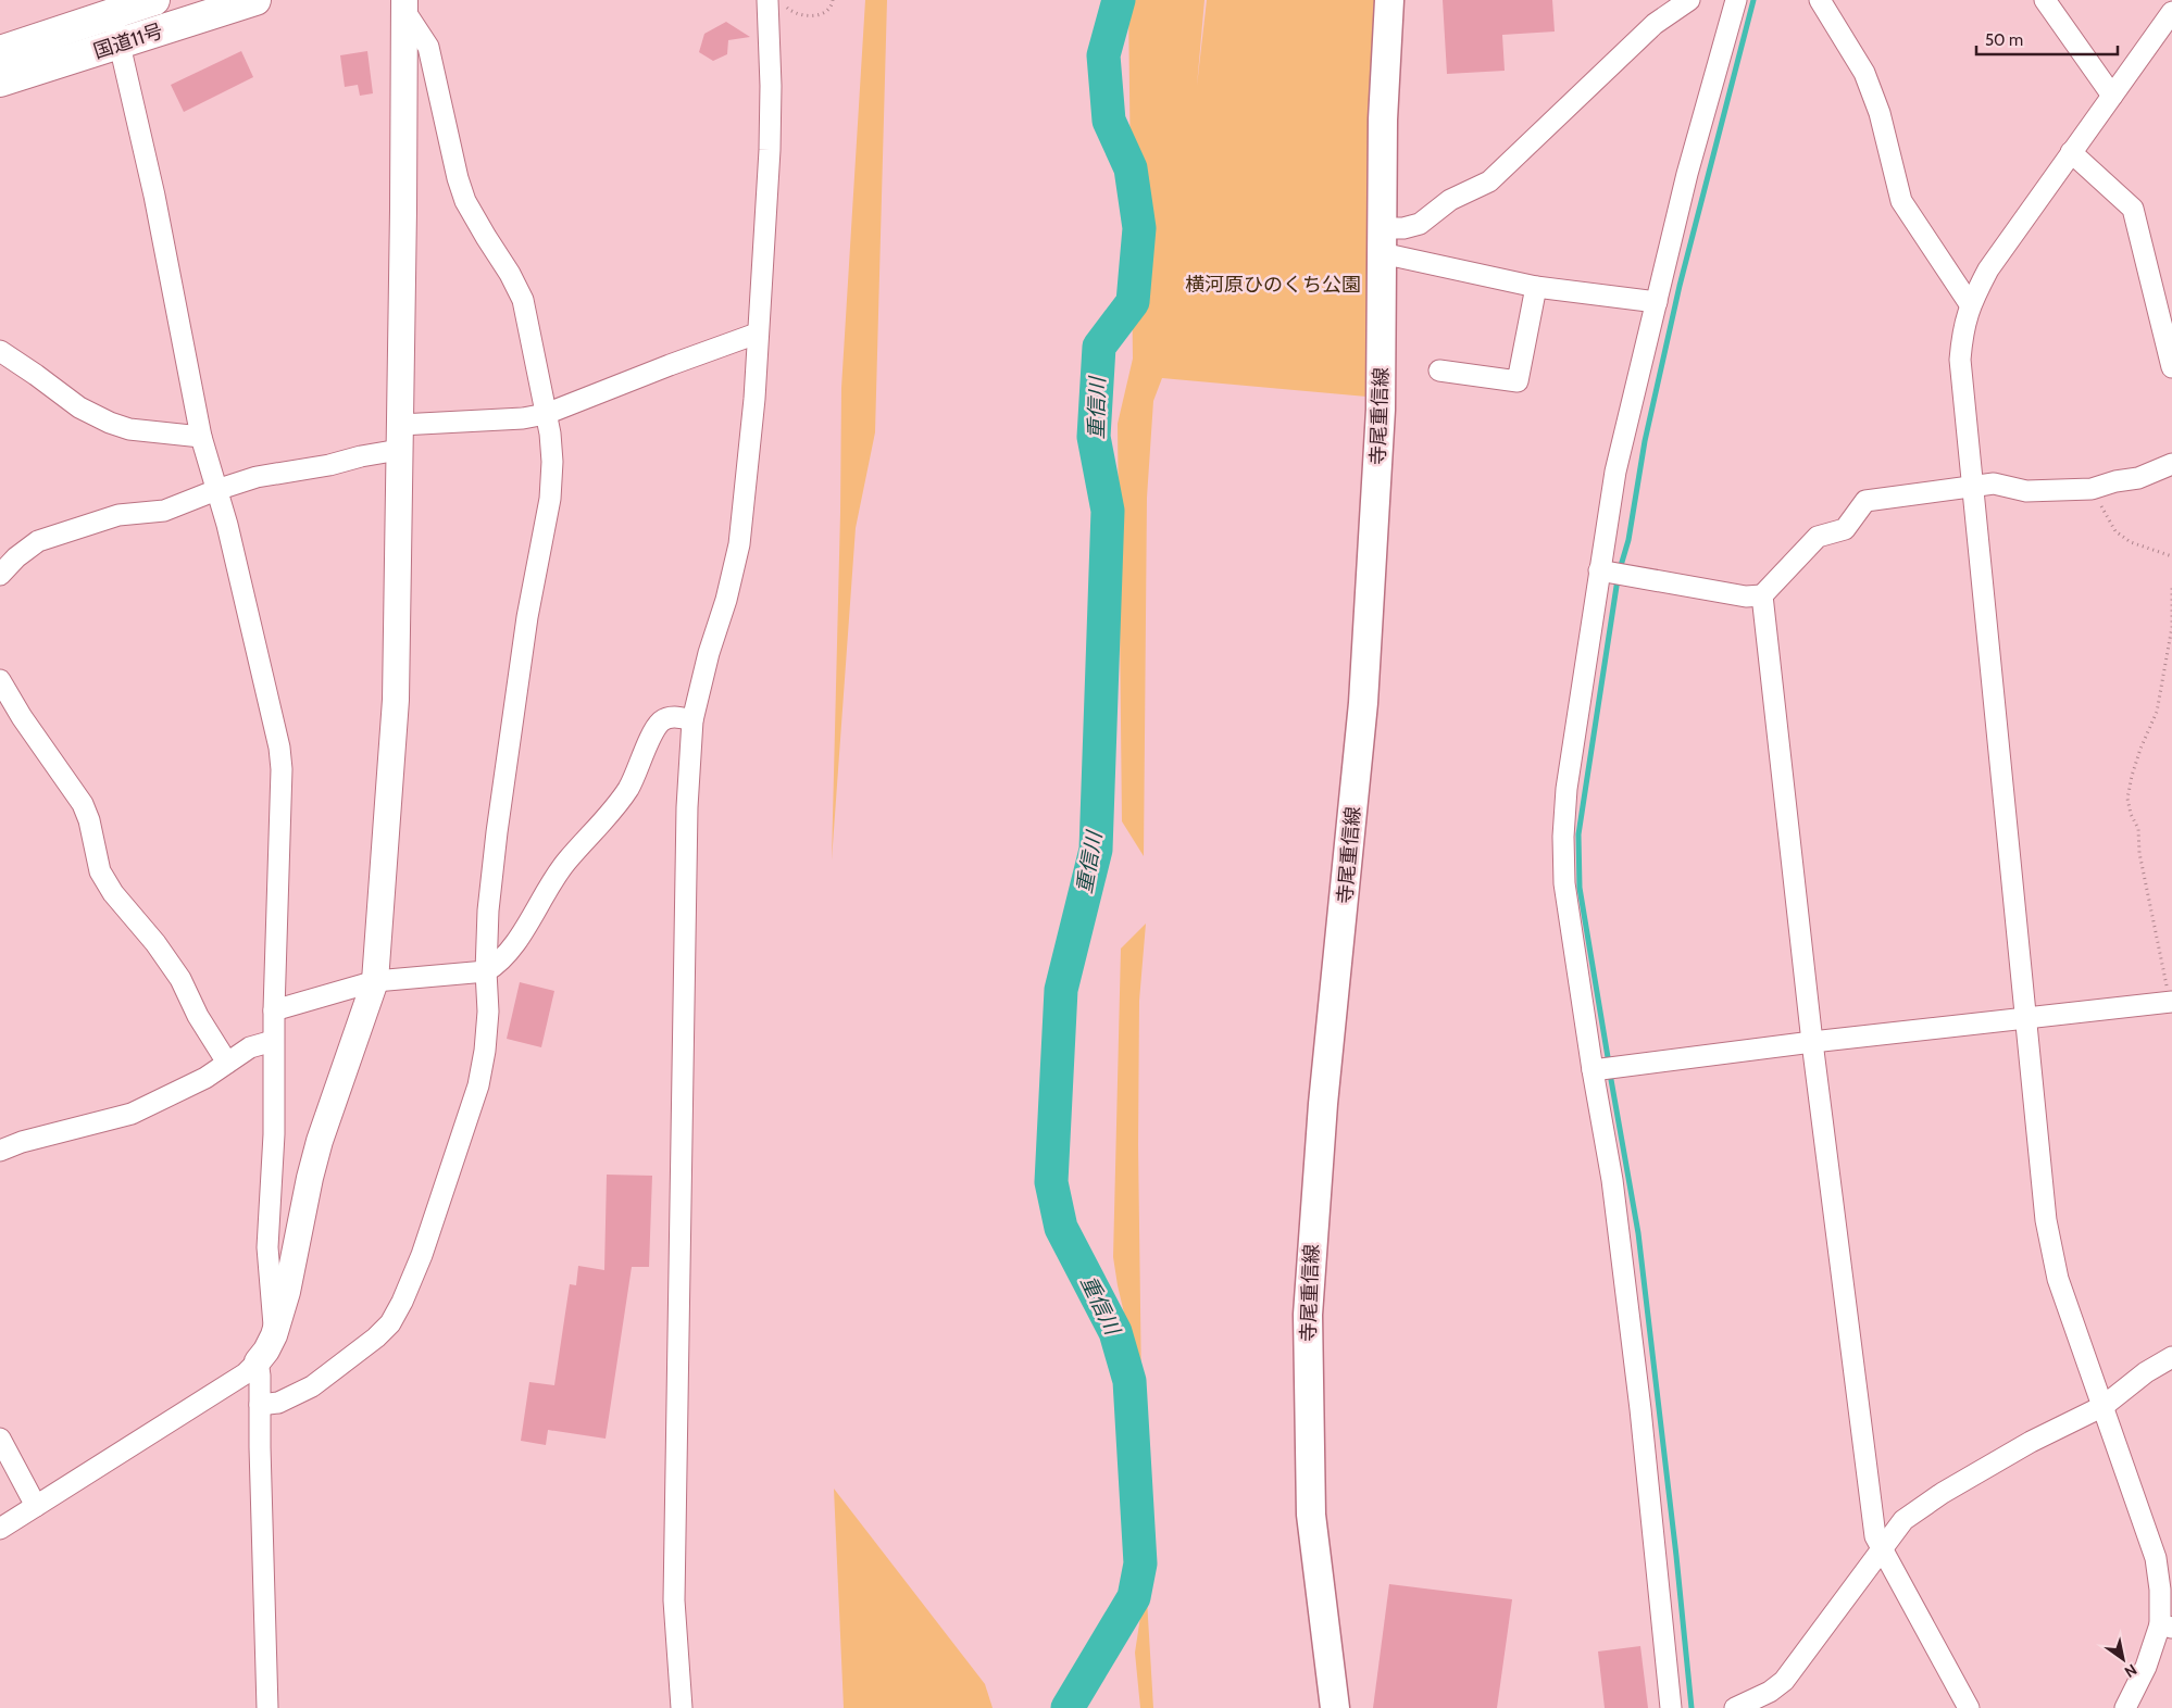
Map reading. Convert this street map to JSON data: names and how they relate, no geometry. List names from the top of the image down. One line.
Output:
{"streets":{"highway":["国道11号"],"main road":["寺尾重信線"]},"water":["重信川"],"parks":["横河原ひのくち公園"],"scale_bar":"50 m","north":"bottom right"}
